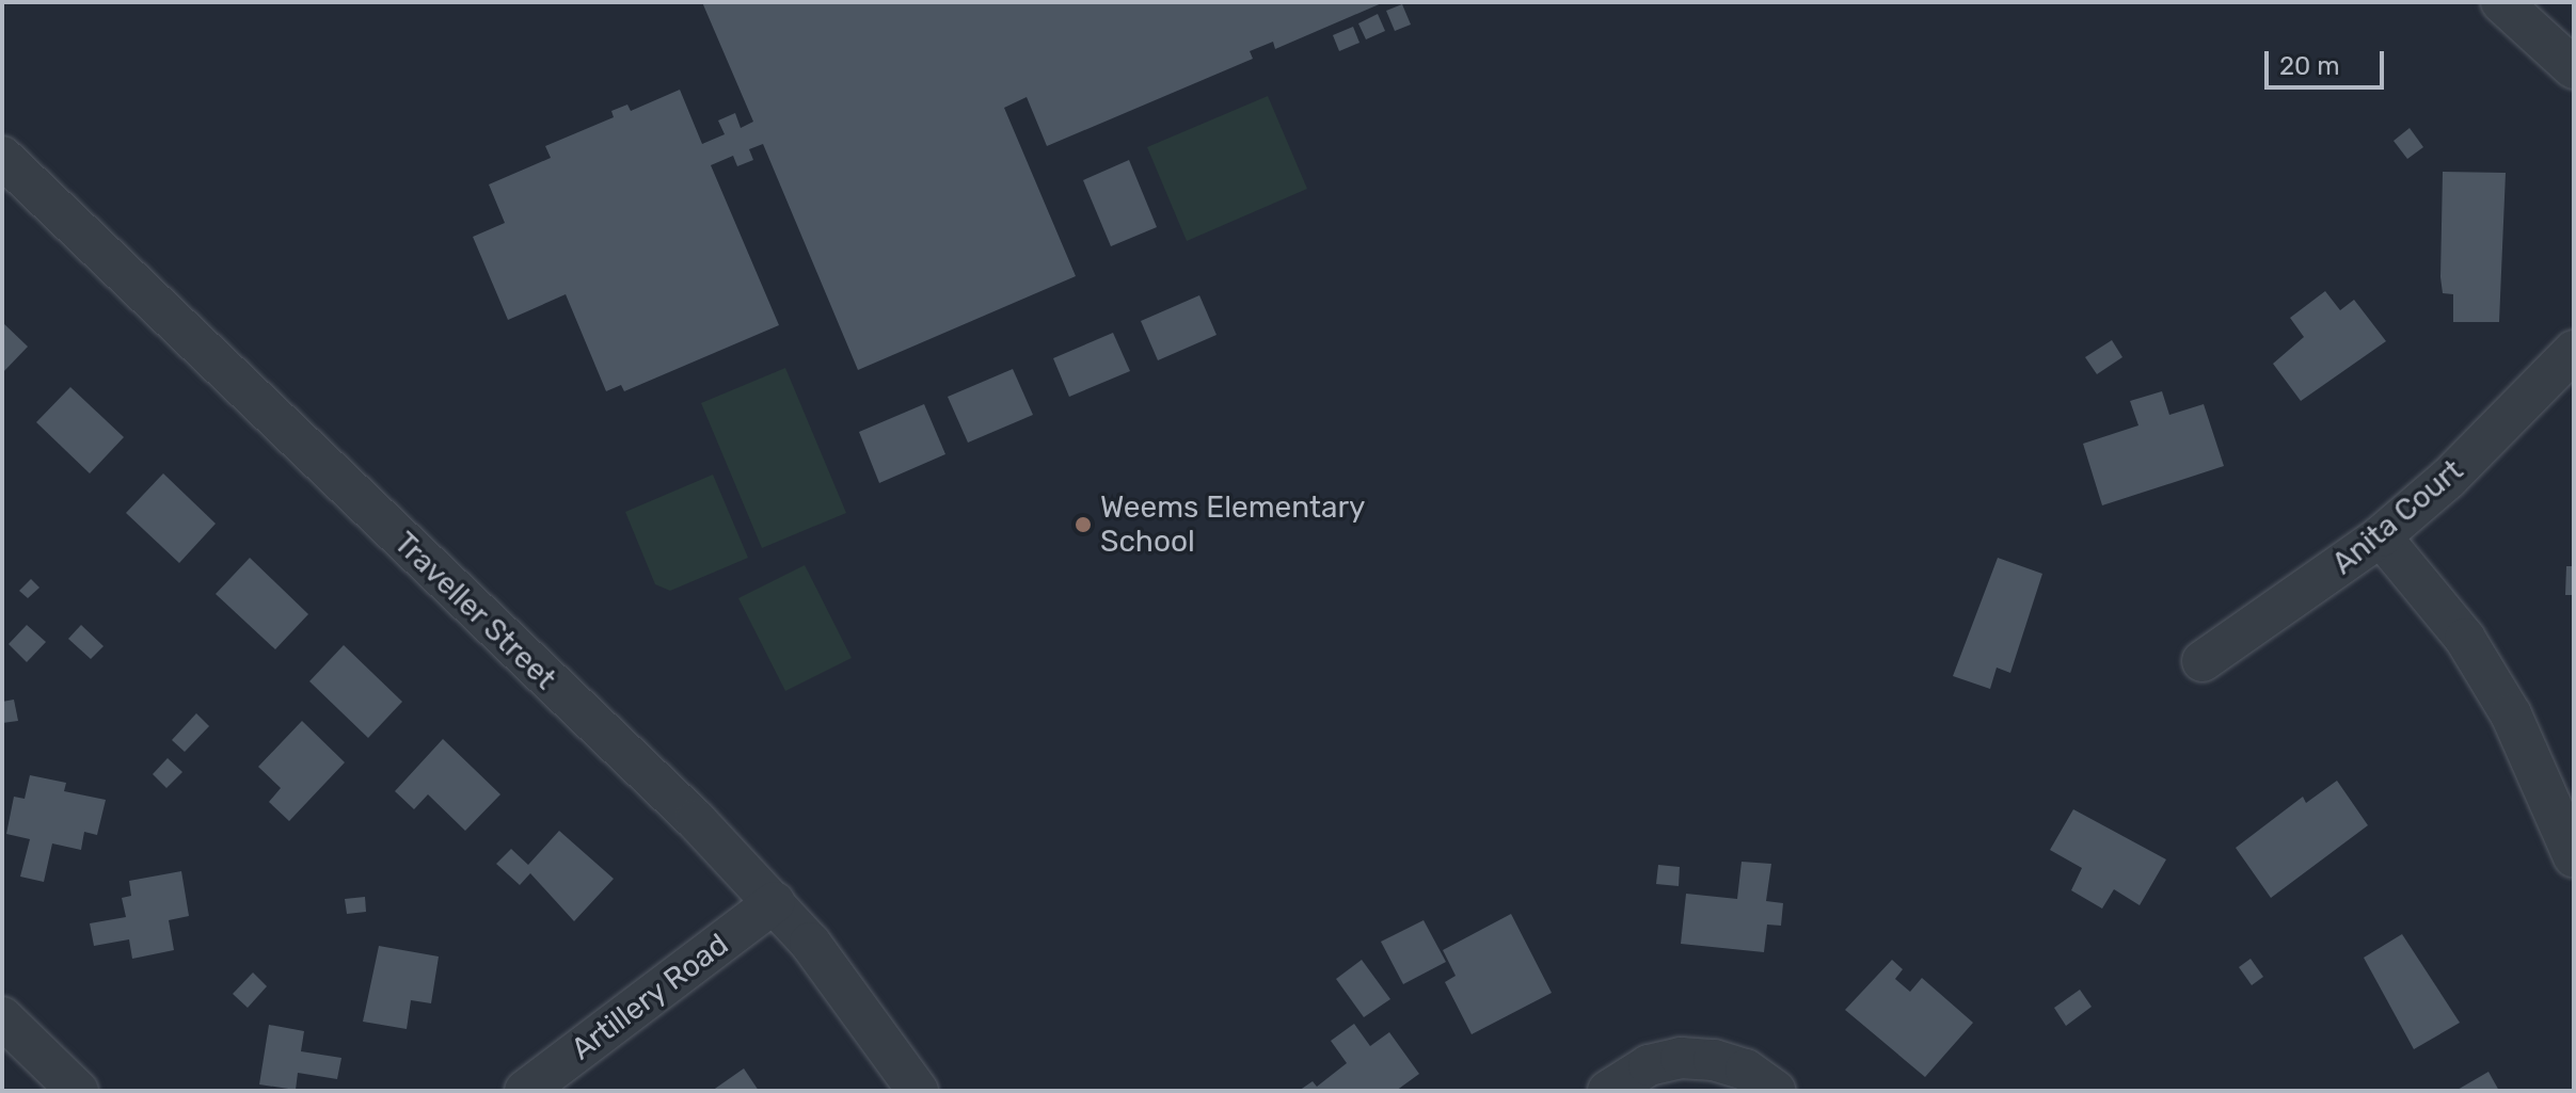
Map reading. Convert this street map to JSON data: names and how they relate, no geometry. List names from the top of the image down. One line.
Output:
{"streets":{"street":["Anita Court","Traveller Street","Artillery Road"]},"crossings":[["Traveller Street","Artillery Road"]],"places":["Weems Elementary School"],"scale_bar":"20 m"}
